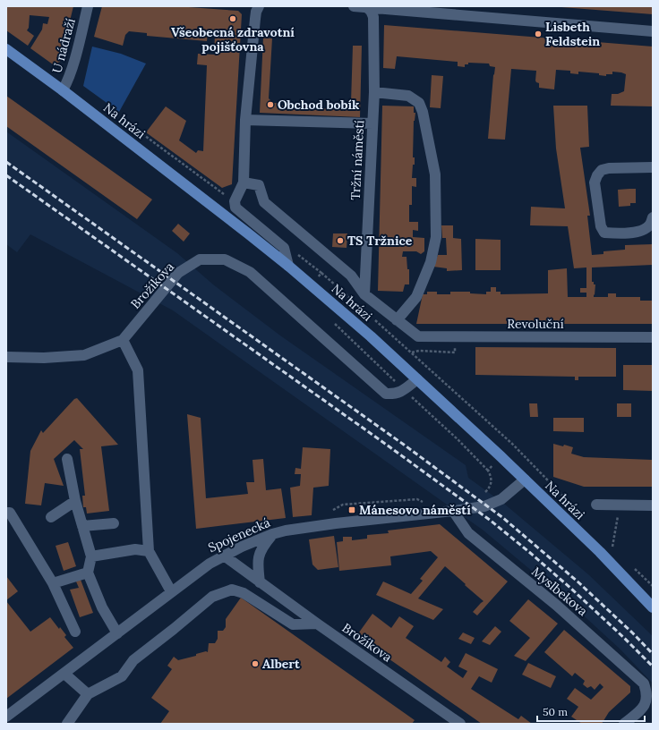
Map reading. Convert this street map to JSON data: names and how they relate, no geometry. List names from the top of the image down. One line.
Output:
{"streets":{"main road":["Na hrázi"],"street":["U nádraží","Tržní náměstí","Brožíkova","Revoluční","Spojenecká","Myslbekova"]},"crossings":[["U nádraží","Na hrázi"],["Na hrázi","Brožíkova"],["Na hrázi","Spojenecká"],["Brožíkova","Spojenecká"],["Spojenecká","Myslbekova"]],"places":{"other":["Všeobecná zdravotní pojišťovna","Lisbeth Feldstein","Obchod bobík","TS Tržnice","Albert"],"transit":["Mánesovo náměstí"]},"scale_bar":"50 m"}
